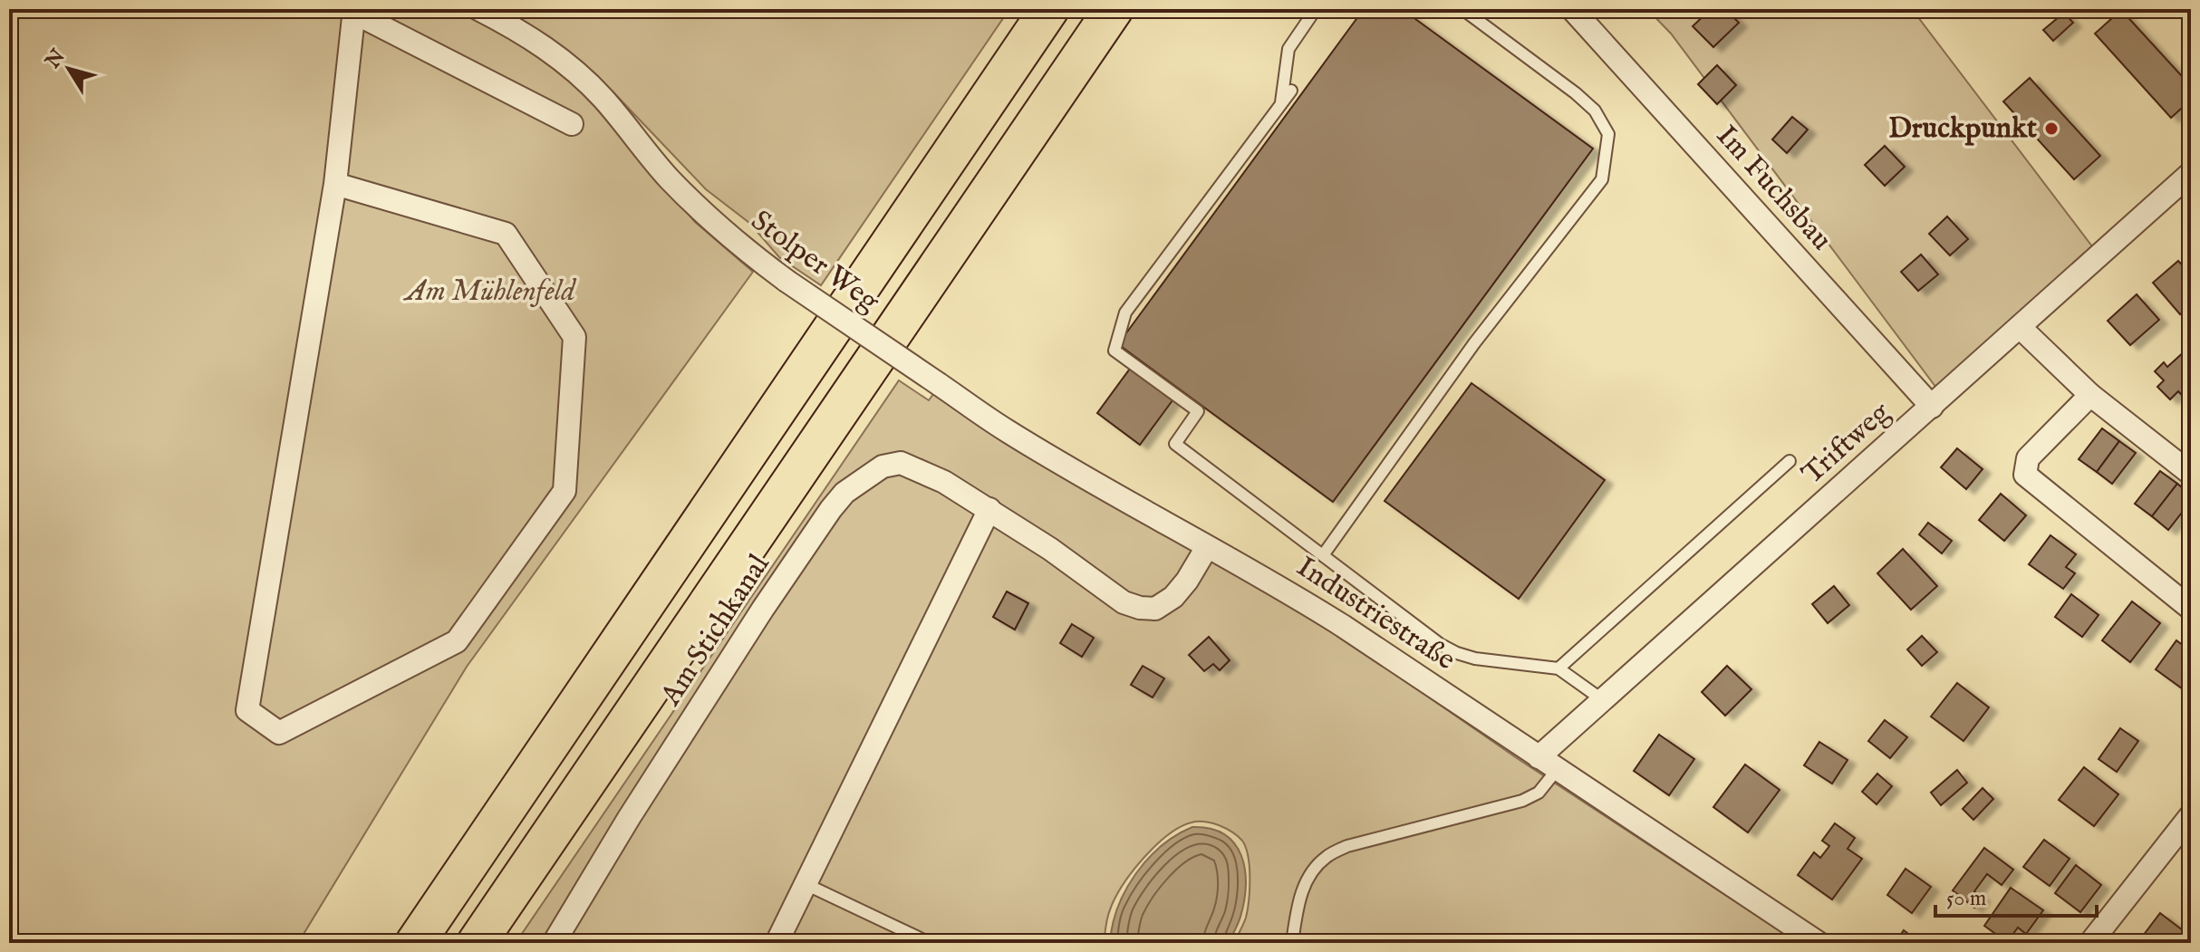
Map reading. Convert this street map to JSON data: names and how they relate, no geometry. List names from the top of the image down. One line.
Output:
{"streets":{"street":["Im Fuchsbau","Stolper Weg","Triftweg","Industriestraße","Am Stichkanal"]},"crossings":[["Im Fuchsbau","Triftweg"],["Stolper Weg","Industriestraße"],["Triftweg","Industriestraße"],["Industriestraße","Am Stichkanal"]],"parks":["Am Mühlenfeld"],"places":["Druckpunkt"],"scale_bar":"50 m","north":"top left"}
